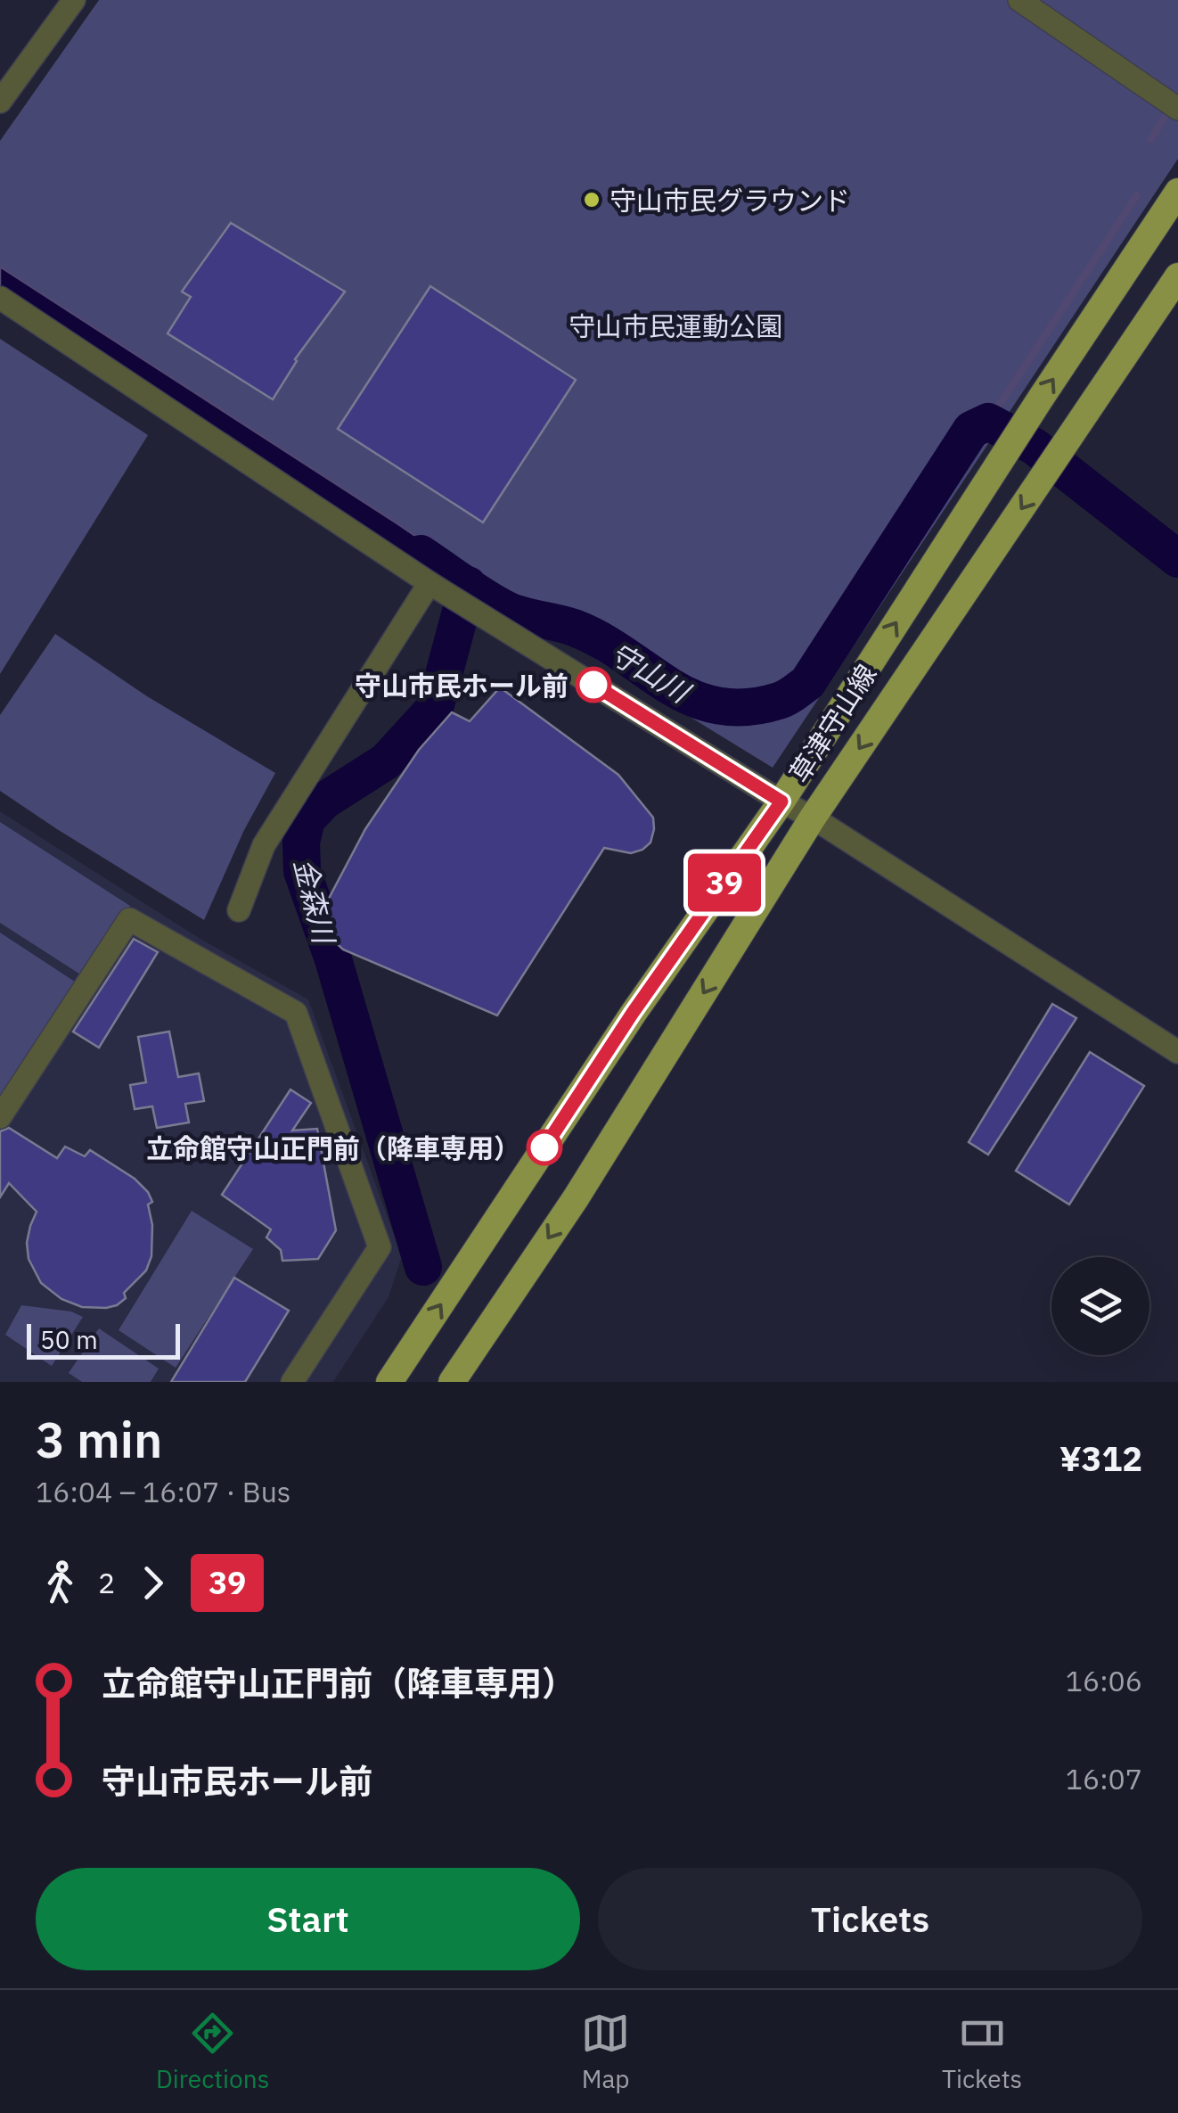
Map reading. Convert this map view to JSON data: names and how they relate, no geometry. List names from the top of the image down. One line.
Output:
{"streets":{"main road":["草津守山線"]},"water":["守山川","金森川"],"parks":["守山市民運動公園"],"places":["守山市民グラウンド","守山市民ホール前","立命館守山正門前（降車専用）"],"lines":["bus line 39"],"scale_bar":"50 m","page":{"on_map":"39","scale":"50 m","heading":["3 min","16:04 – 16:07 · Bus","¥312"],"legs":["2","39"],"list":[{"name":"立命館守山正門前（降車専用）","value":"16:06"},{"name":"守山市民ホール前","value":"16:07"}],"buttons":["Start","Tickets"],"tabs":["Directions","Map","Tickets"]}}
